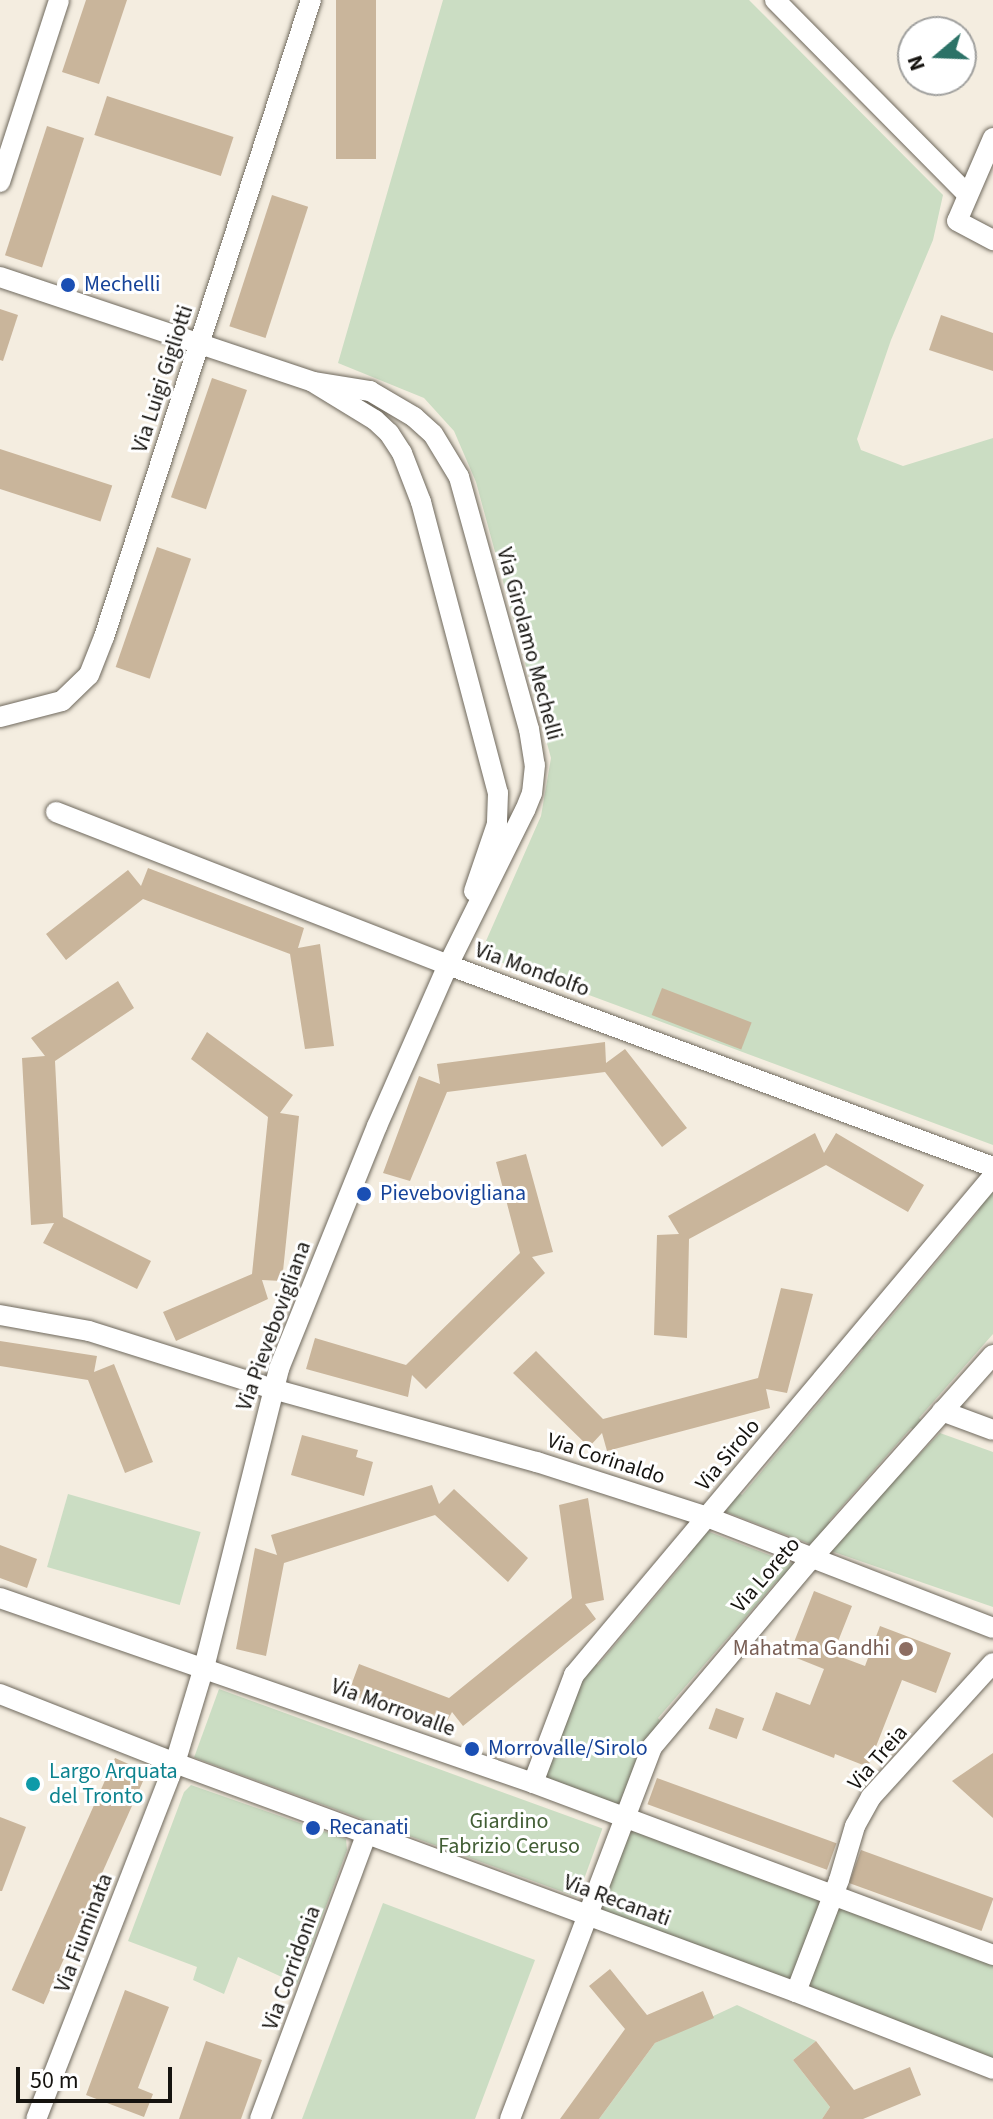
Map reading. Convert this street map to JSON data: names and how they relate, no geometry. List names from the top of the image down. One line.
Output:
{"streets":{"street":["Via Luigi Gigliotti","Via Girolamo Mechelli","Via Mondolfo","Via Pievebovigliana","Via Sirolo","Via Corinaldo","Via Loreto","Via Morrovalle","Via Treia","Via Recanati","Via Fiuminata","Via Corridonia"]},"crossings":[["Via Luigi Gigliotti","Via Girolamo Mechelli"],["Via Girolamo Mechelli","Via Mondolfo"],["Via Girolamo Mechelli","Via Pievebovigliana"],["Via Mondolfo","Via Pievebovigliana"],["Via Pievebovigliana","Via Corinaldo"],["Via Pievebovigliana","Via Morrovalle"],["Via Pievebovigliana","Via Recanati"],["Via Pievebovigliana","Via Fiuminata"],["Via Sirolo","Via Corinaldo"],["Via Sirolo","Via Morrovalle"],["Via Corinaldo","Via Loreto"],["Via Loreto","Via Morrovalle"],["Via Loreto","Via Recanati"],["Via Morrovalle","Via Treia"],["Via Treia","Via Recanati"],["Via Recanati","Via Fiuminata"],["Via Recanati","Via Corridonia"]],"parks":["Giardino Fabrizio Ceruso"],"places":["Mechelli","Pievebovigliana","Mahatma Gandhi","Morrovalle/Sirolo","Largo Arquata del Tronto","Recanati"],"scale_bar":"50 m","north":"left"}
